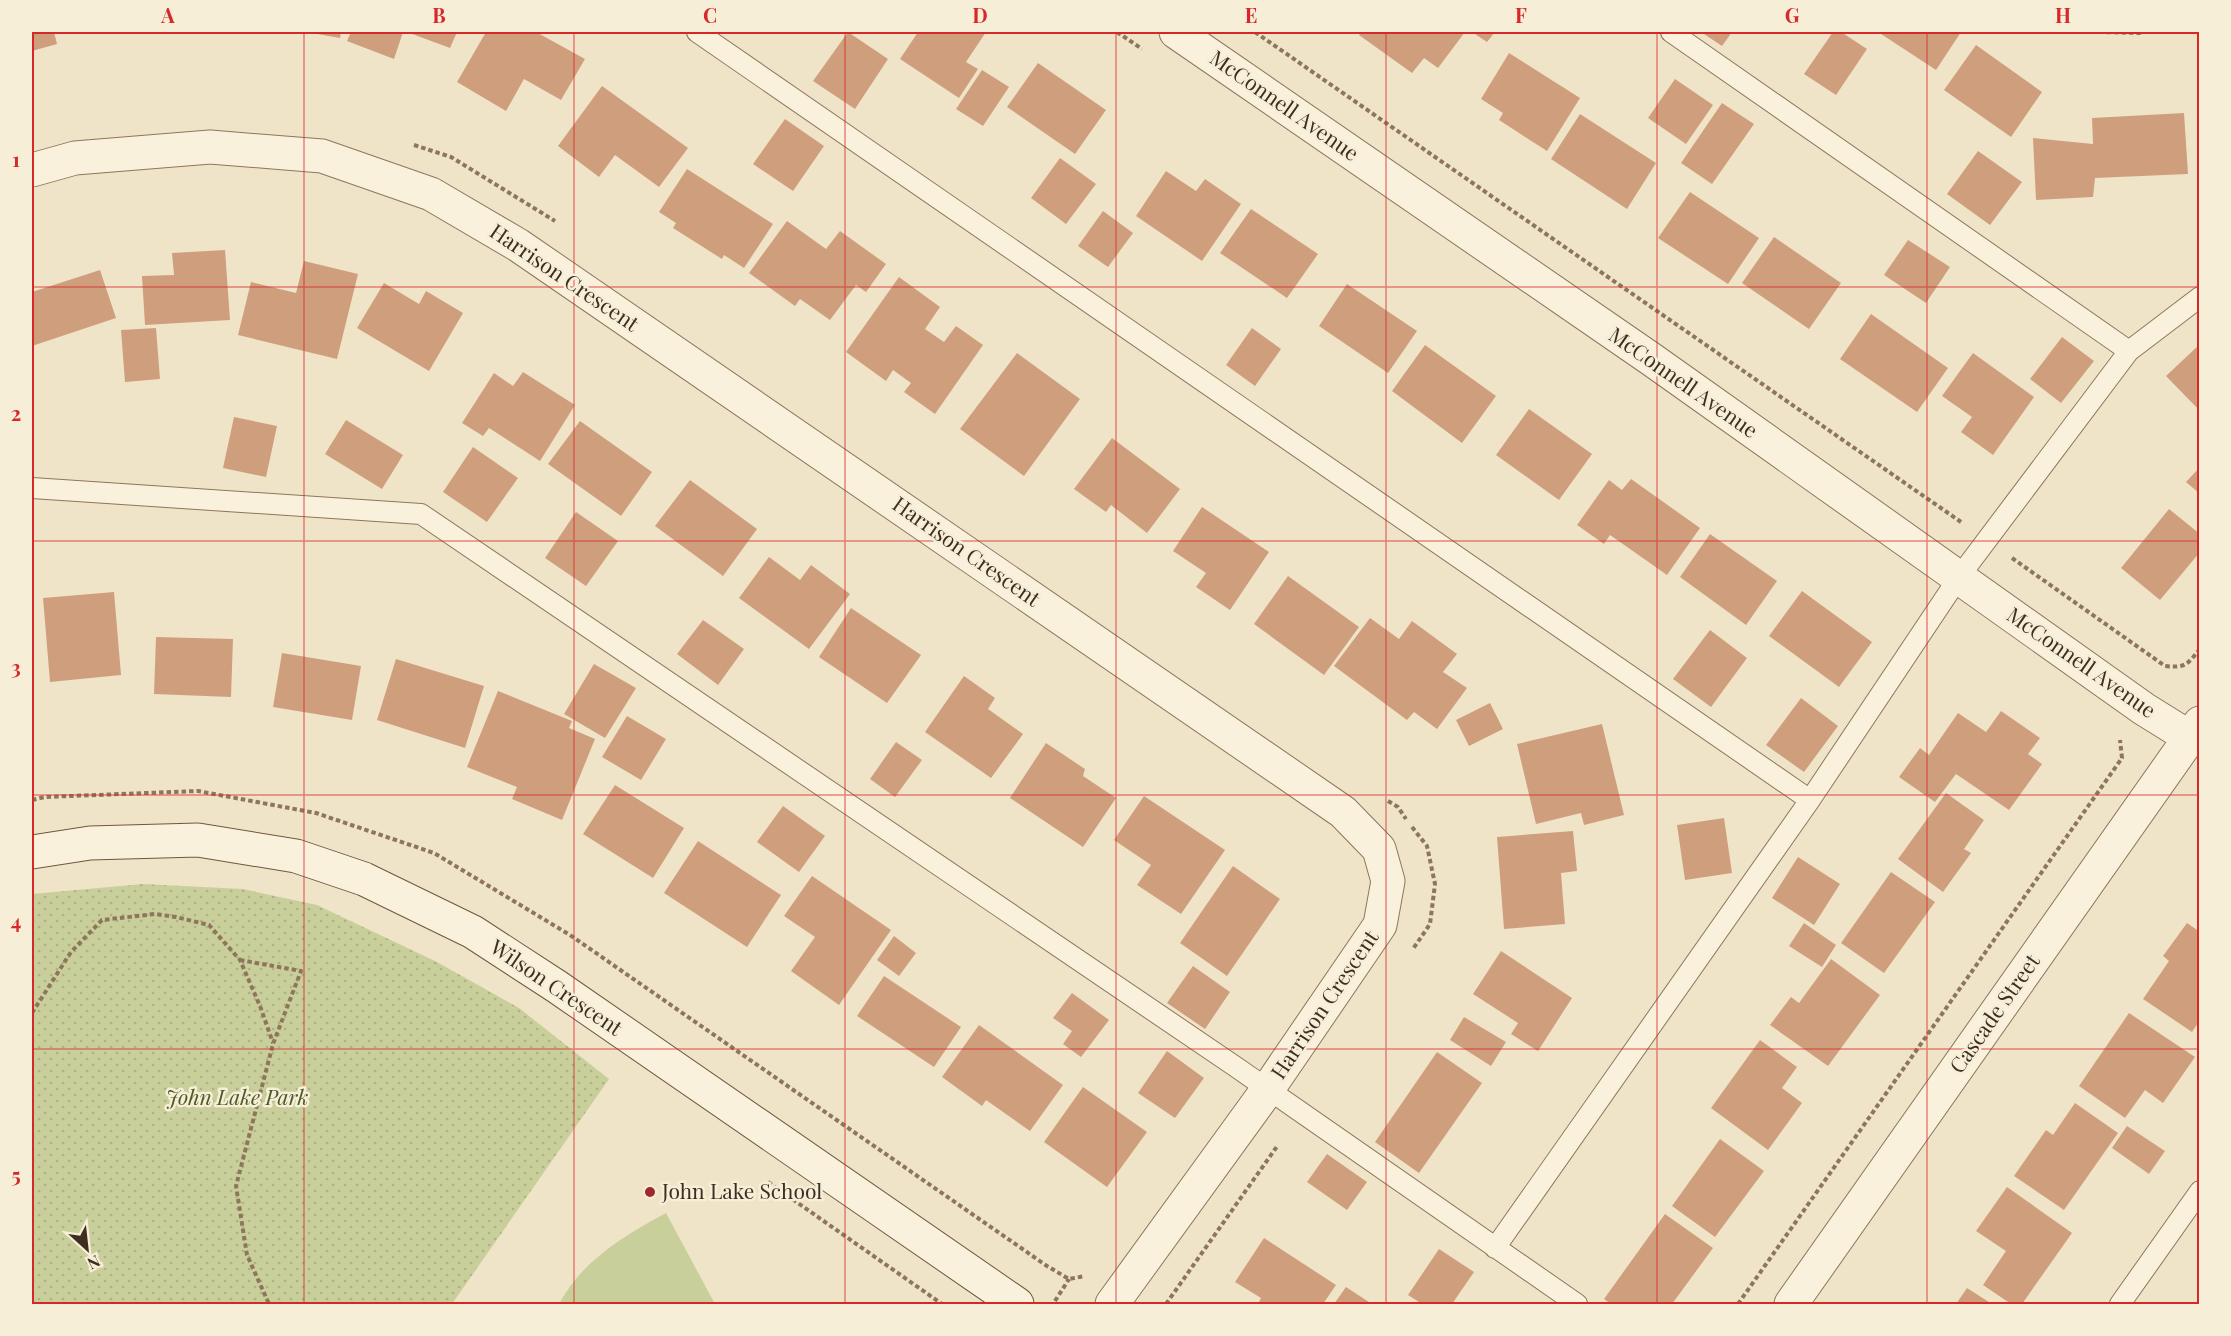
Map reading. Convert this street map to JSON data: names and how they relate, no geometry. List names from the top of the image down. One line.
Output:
{"streets":{"street":["McConnell Avenue","Harrison Crescent","Wilson Crescent","Cascade Street"]},"crossings":[["McConnell Avenue","Cascade Street"]],"parks":["John Lake Park"],"places":["John Lake School"],"north":"bottom right","grid":{"columns":["A","B","C","D","E","F","G","H"],"rows":["1","2","3","4","5"]}}
